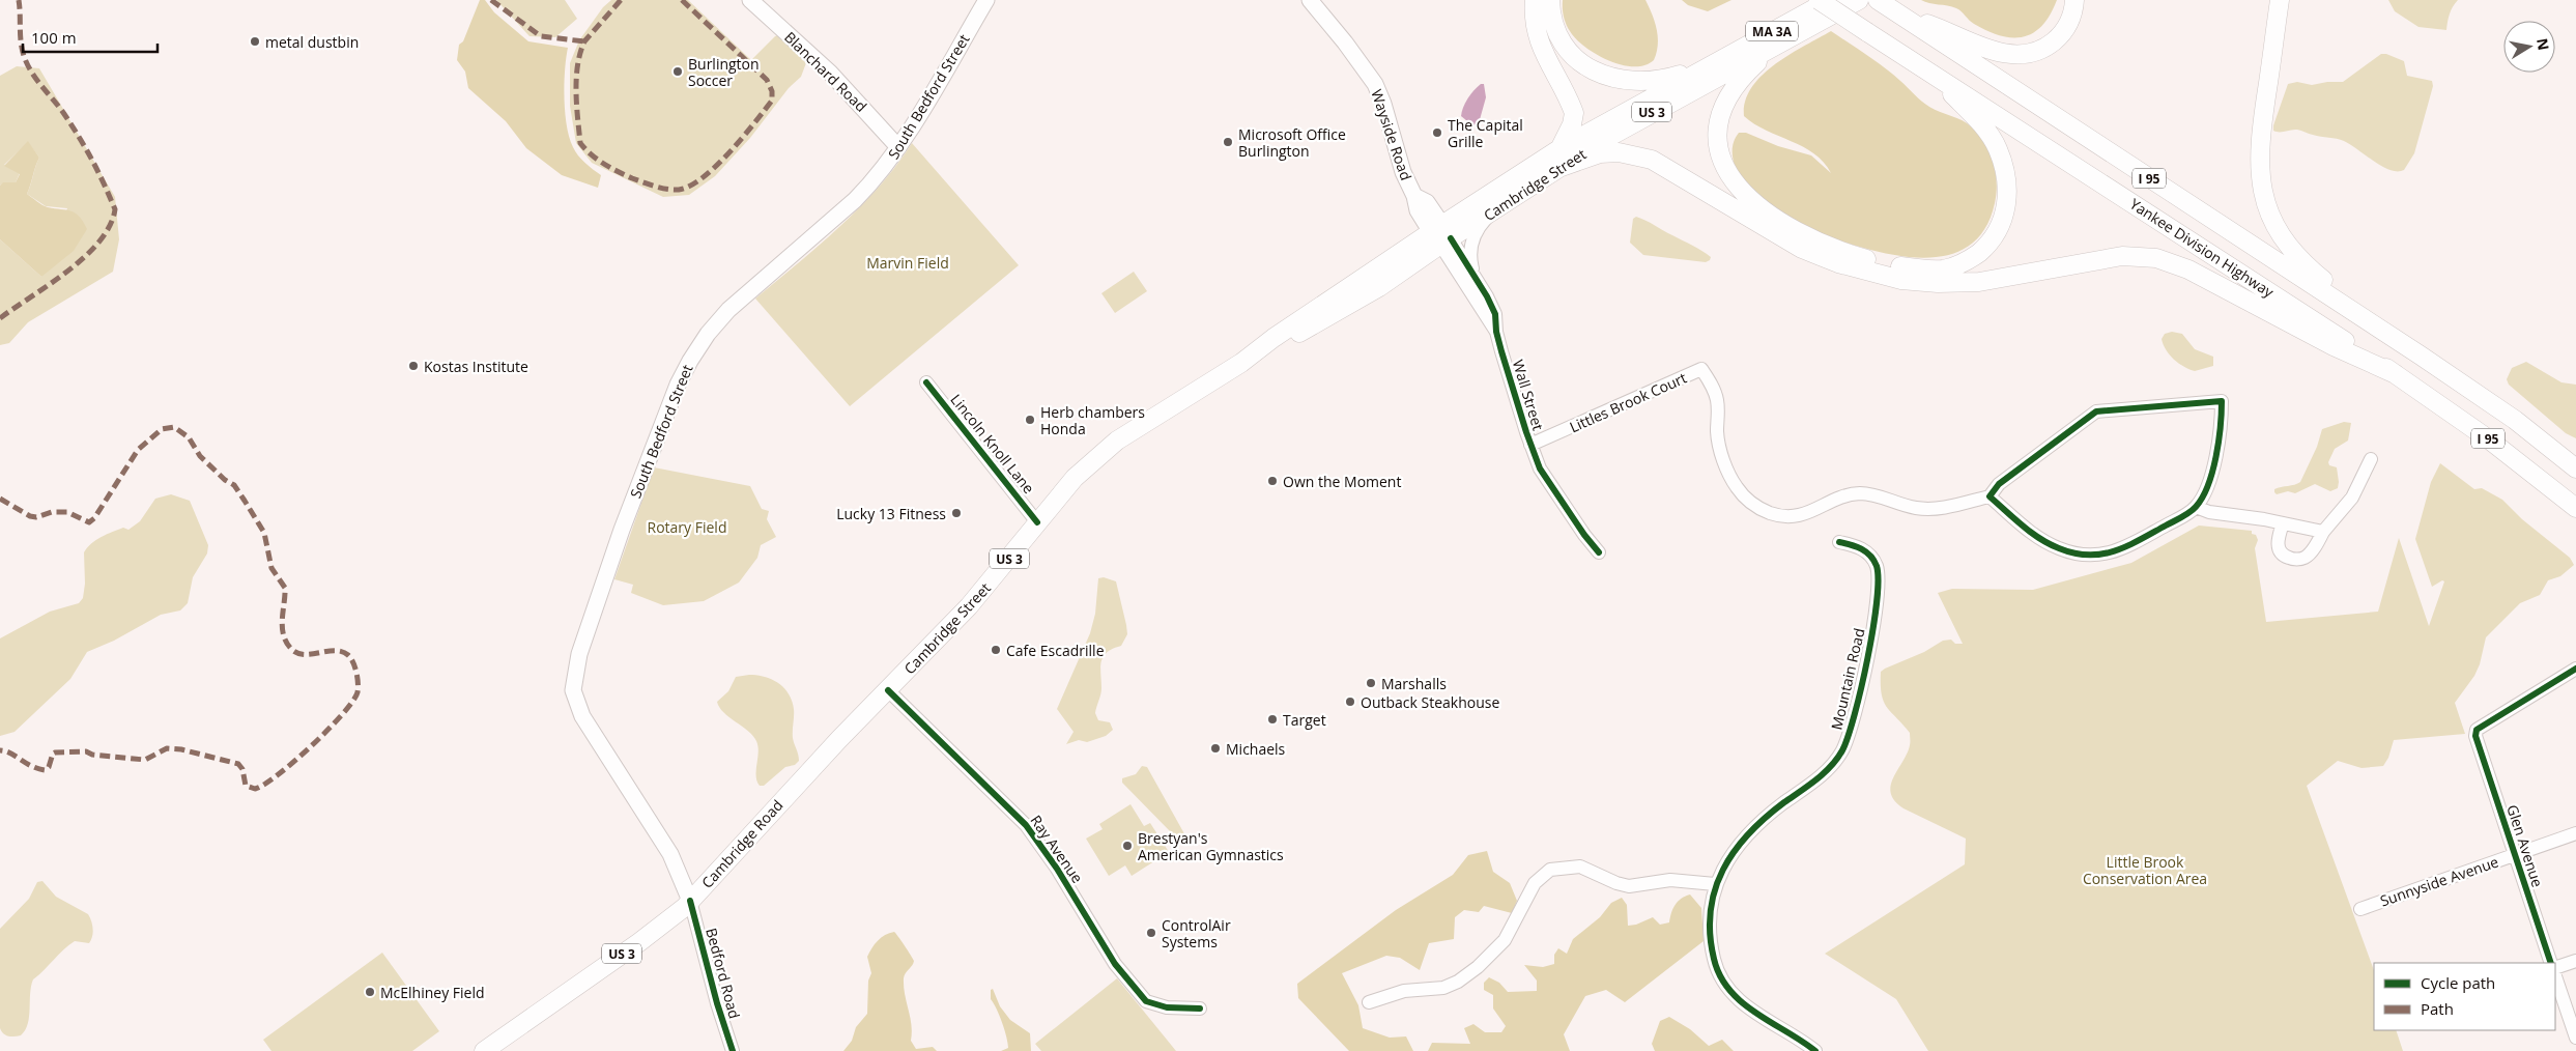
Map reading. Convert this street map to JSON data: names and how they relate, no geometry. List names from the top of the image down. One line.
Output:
{"streets":{"highway":["MA 3A","US 3","I 95","Cambridge Street","Yankee Division Highway","Cambridge Road"],"main road":["Blanchard Road","South Bedford Street","Wayside Road"],"street":["Wall Street","Littles Brook Court","Lincoln Knoll Lane","Mountain Road","Glen Avenue","Ray Avenue","Sunnyside Avenue","Bedford Road"]},"crossings":[["Blanchard Road","South Bedford Street"],["South Bedford Street","Cambridge Road"],["South Bedford Street","Bedford Road"],["Wayside Road","Cambridge Street"],["Wayside Road","Wall Street"],["Cambridge Street","Wall Street"],["Cambridge Street","Lincoln Knoll Lane"],["Cambridge Street","Cambridge Road"],["Cambridge Street","Ray Avenue"],["Wall Street","Littles Brook Court"],["Cambridge Road","Bedford Road"],["Glen Avenue","Sunnyside Avenue"]],"parks":["Marvin Field","Rotary Field","Little Brook Conservation Area"],"places":["metal dustbin","Burlington Soccer","The Capital Grille","Microsoft Office Burlington","Kostas Institute","Herb chambers Honda","Own the Moment","Lucky 13 Fitness","Cafe Escadrille","Marshalls","Outback Steakhouse","Target","Michaels","Brestyan's American Gymnastics","ControlAir Systems","McElhiney Field"],"legend":["Cycle path","Path"],"scale_bar":"100 m","north":"right"}
